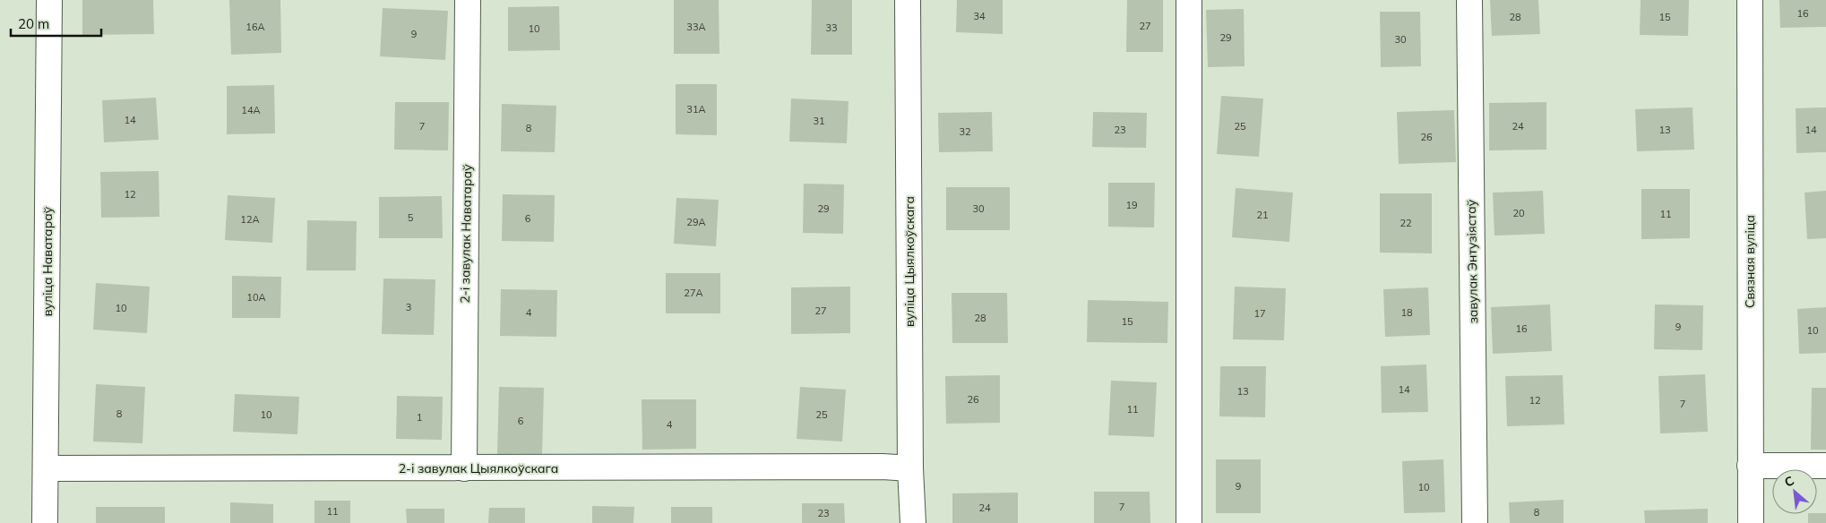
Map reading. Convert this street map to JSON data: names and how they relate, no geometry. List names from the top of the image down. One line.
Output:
{"streets":{"street":["2-і завулак Наватараў","вуліца Наватараў","вуліца Цыялкоўскага","завулак Энтузіястаў","Связная вуліца","2-і завулак Цыялкоўскага"]},"crossings":[["2-і завулак Наватараў","2-і завулак Цыялкоўскага"],["вуліца Наватараў","2-і завулак Цыялкоўскага"],["вуліца Цыялкоўскага","2-і завулак Цыялкоўскага"]],"house_numbers":["16","34","28","15","27","16А","33А","33","10","9","29","30","31А","14А","14","31","7","25","24","8","23","13","14","32","26","12","19","29","30","20","11","21","5","6","12А","29А","22","27А","10А","3","10","27","4","18","17","28","15","9","16","10","14","13","26","12","7","11","8","10","25","1","6","4","9","10","7","24","11","8","23"],"scale_bar":"20 m","north":"top left"}
